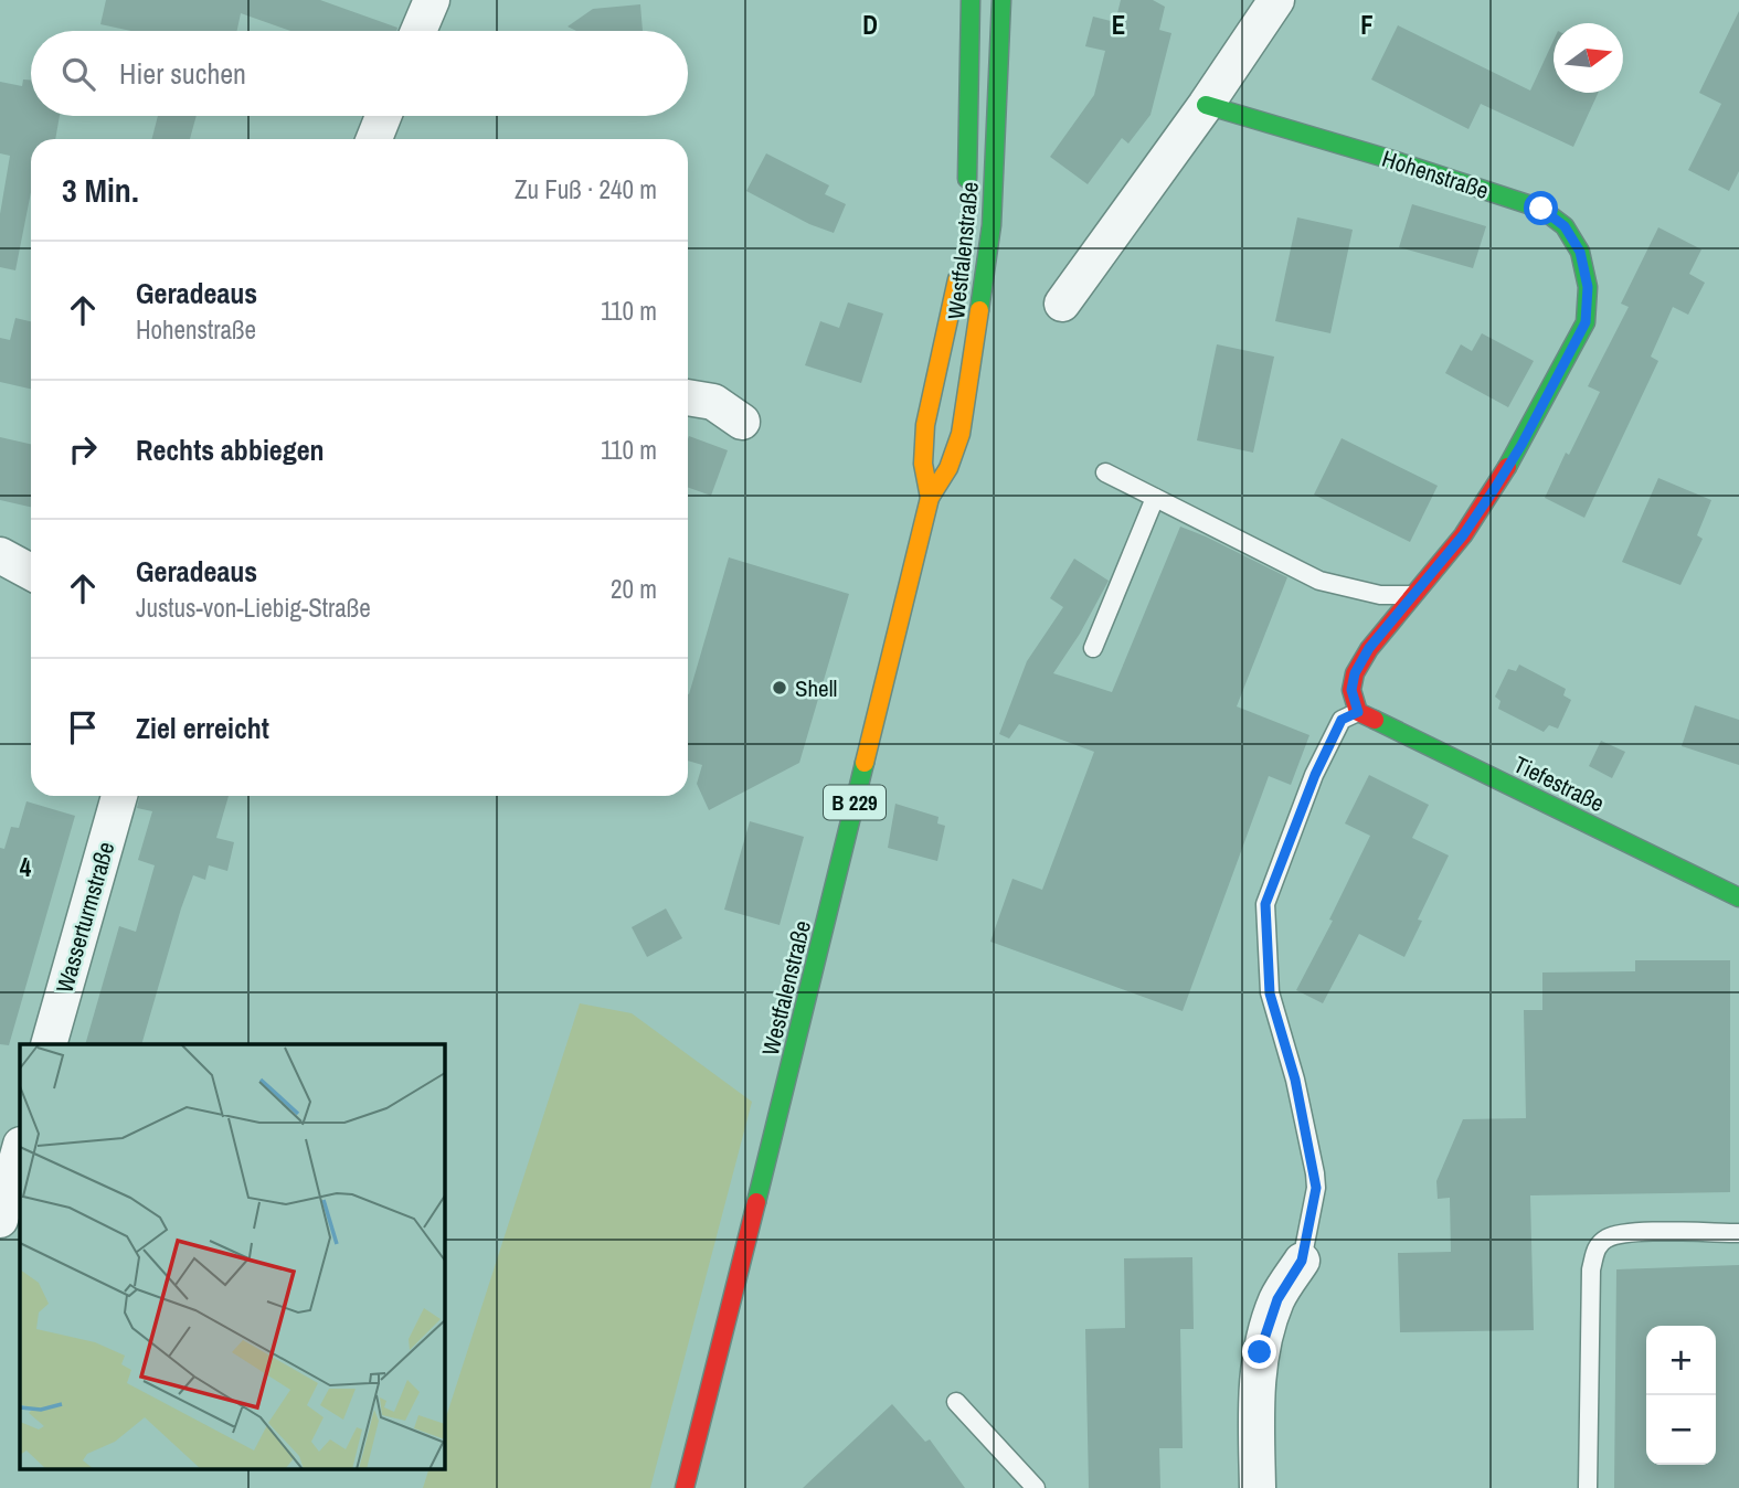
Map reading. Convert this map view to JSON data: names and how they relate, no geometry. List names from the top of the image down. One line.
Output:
{"streets":{"main road":["Hohenstraße","Westfalenstraße","Tiefestraße","B 229"],"street":["Wasserturmstraße"]},"crossings":[["Hohenstraße","Tiefestraße"]],"places":["Shell"],"north":"right","page":{"search":"Hier suchen","heading":["3 Min.","Zu Fuß · 240 m"],"list":[["Geradeaus","Hohenstraße","110 m"],["Rechts abbiegen","110 m"],["Geradeaus","Justus-von-Liebig-Straße","20 m"],"Ziel erreicht"],"map_buttons":["+","−"]},"grid":{"columns":["D","E","F"],"rows":["4"]}}
